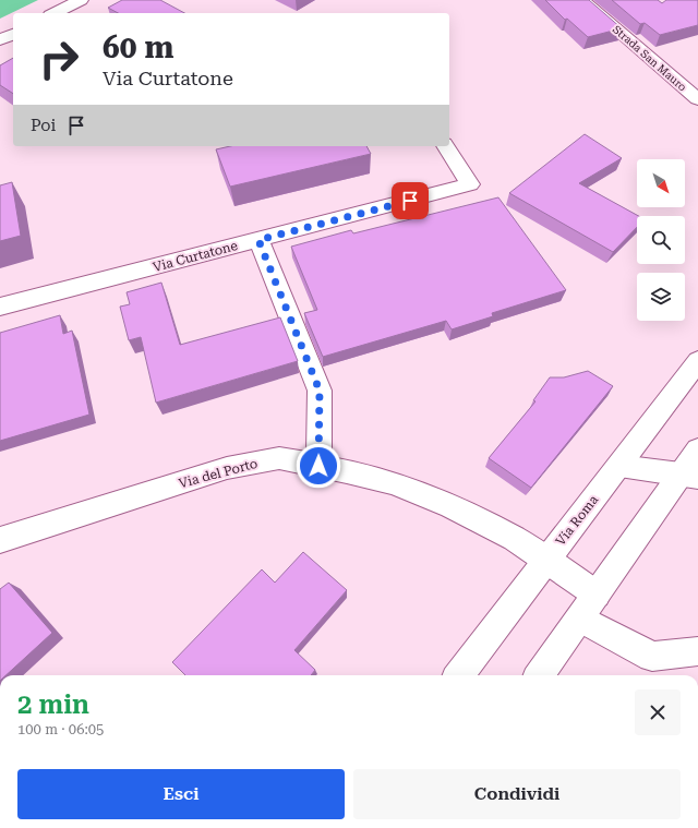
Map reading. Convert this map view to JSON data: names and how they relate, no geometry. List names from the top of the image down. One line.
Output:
{"streets":{"street":["Strada San Mauro","Via Curtatone","Via del Porto","Via Roma"]},"crossings":[["Via del Porto","Via Roma"]],"north":"bottom right","page":{"turn":["60 m","Via Curtatone"],"then":"Poi","heading":["2 min","100 m · 06:05"],"buttons":["Esci","Condividi"]}}
